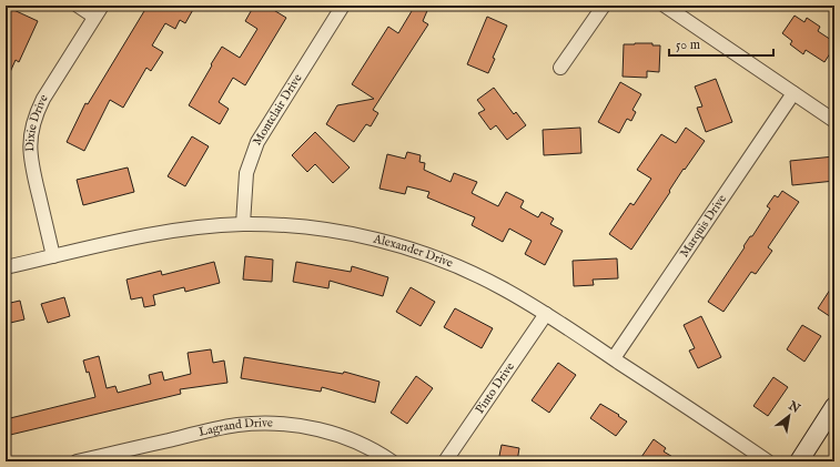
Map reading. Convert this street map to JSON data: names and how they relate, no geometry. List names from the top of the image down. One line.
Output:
{"streets":{"street":["Montclair Drive","Dixie Drive","Marquis Drive","Alexander Drive","Pinto Drive","Lagrand Drive"]},"crossings":[["Montclair Drive","Alexander Drive"],["Dixie Drive","Alexander Drive"],["Marquis Drive","Alexander Drive"],["Alexander Drive","Pinto Drive"]],"scale_bar":"50 m","north":"top right"}
